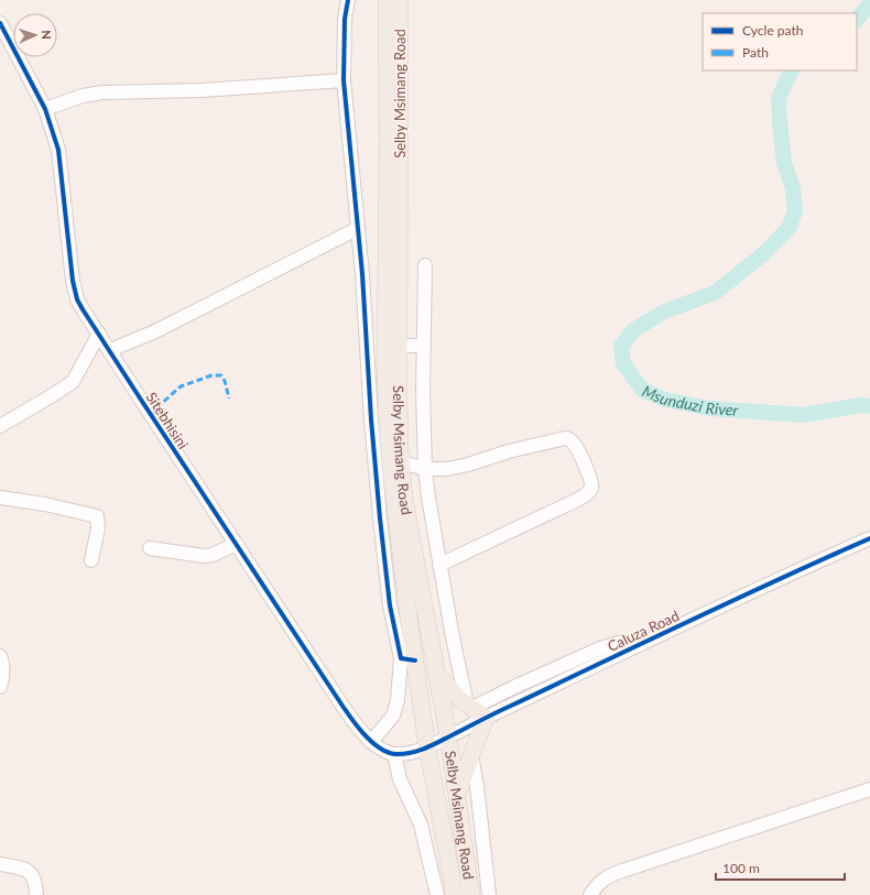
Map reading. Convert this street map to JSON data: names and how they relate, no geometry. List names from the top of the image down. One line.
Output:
{"streets":{"main road":["Selby Msimang Road"],"street":["Sitebhisini","Caluza Road"]},"crossings":[["Selby Msimang Road","Caluza Road"]],"water":["Msunduzi River"],"legend":["Cycle path","Path"],"scale_bar":"100 m","north":"right"}
